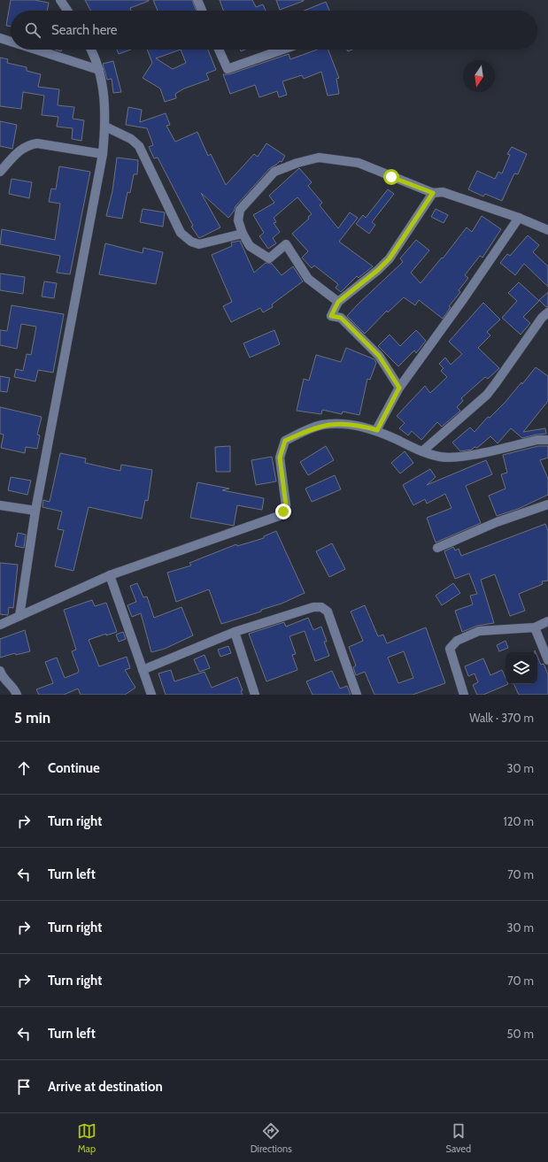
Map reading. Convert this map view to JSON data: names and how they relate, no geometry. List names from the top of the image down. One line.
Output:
{"north":"bottom","page":{"search":"Search here","heading":["5 min","Walk · 370 m"],"list":[["Continue","30 m"],["Turn right","120 m"],["Turn left","70 m"],["Turn right","30 m"],["Turn right","70 m"],["Turn left","50 m"],"Arrive at destination"],"nav":["Map","Directions","Saved"]}}
